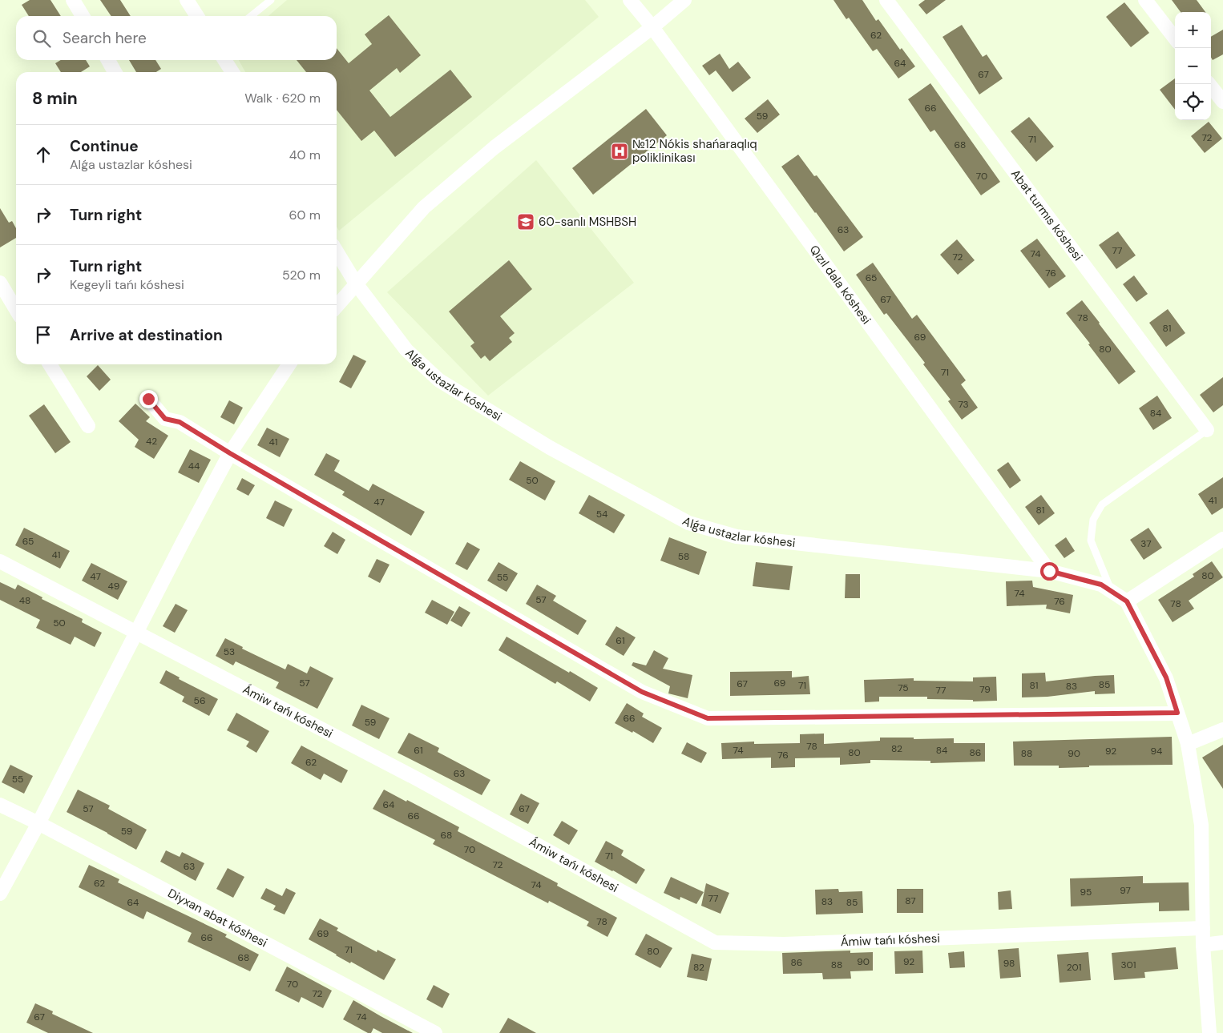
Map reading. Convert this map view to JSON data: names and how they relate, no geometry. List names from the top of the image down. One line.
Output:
{"streets":{"street":["Abat turmıs kóshesi","Qızıl dala kóshesi","Alǵa ustazlar kóshesi","Ámiw tańı kóshesi","Diyxan abat kóshesi"]},"crossings":[["Qızıl dala kóshesi","Alǵa ustazlar kóshesi"]],"places":{"hospital":["№12 Nókis shańaraqlıq poliklinikası"],"school or university":["60-sanlı MSHBSH"]},"house_numbers":["62","64","67","66","59","72","71","68","70","63","77","74","72","76","65","67","78","81","69","80","71","73","84","42","41","44","50","41","47","81","54","65","37","41","58","80","47","55","49","74","57","48","76","78","50","61","53","57","69","67","85","71","81","83","75","79","77","56","66","59","78","82","61","74","84","92","94","80","86","88","90","76","62","63","55","64","57","67","66","59","68","70","71","72","63","62","74","97","95","77","87","83","64","85","78","69","66","71","80","68","90","92","86","98","88","301","82","201","70","72","67","74"],"page":{"map_buttons":["+","−"],"search":"Search here","heading":["8 min","Walk · 620 m"],"list":[["Continue","Alǵa ustazlar kóshesi","40 m"],["Turn right","60 m"],["Turn right","Kegeyli tańı kóshesi","520 m"],"Arrive at destination"]}}
